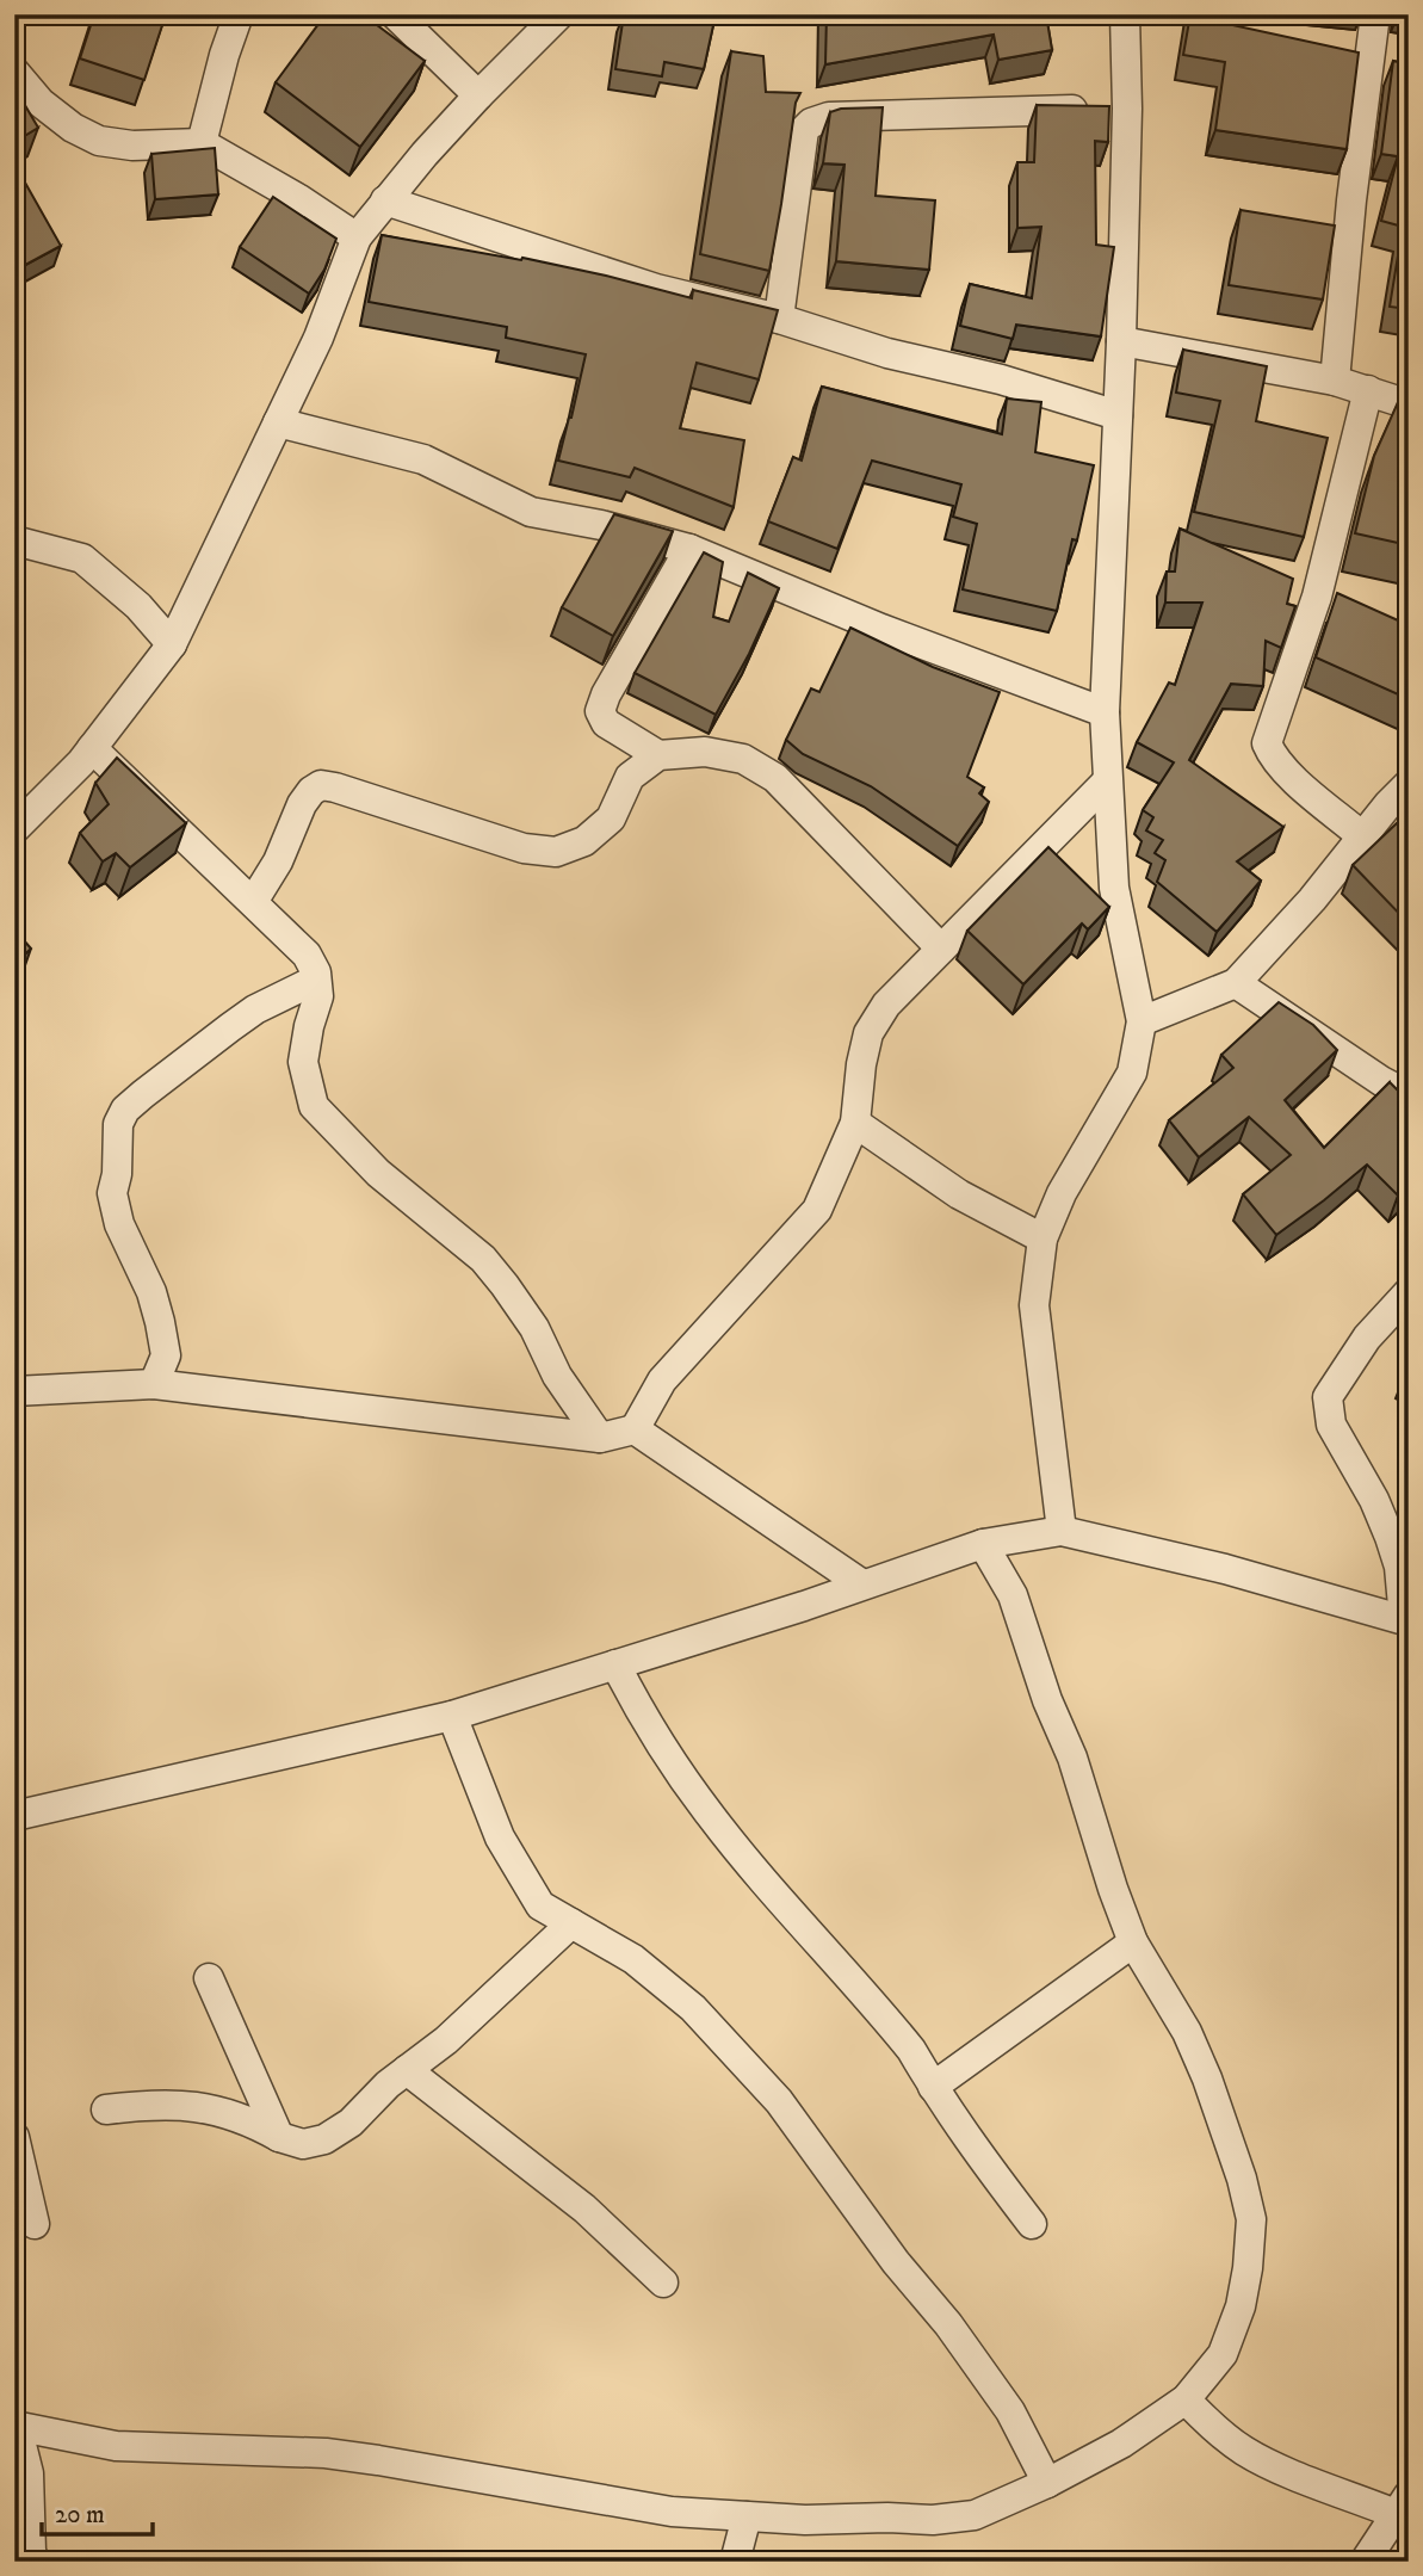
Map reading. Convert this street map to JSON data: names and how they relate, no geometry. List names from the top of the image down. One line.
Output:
{"scale_bar":"20 m"}
